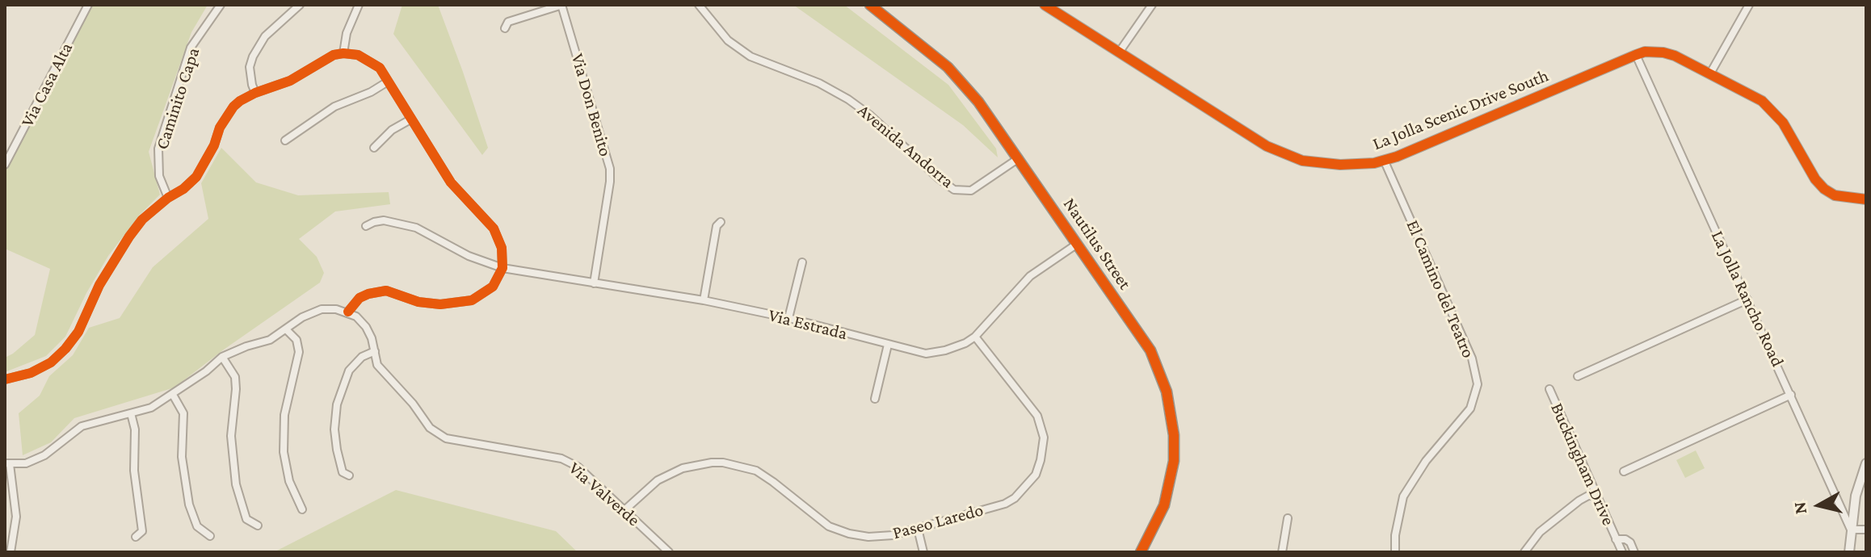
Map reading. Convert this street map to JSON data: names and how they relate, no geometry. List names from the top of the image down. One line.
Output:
{"streets":{"main road":["Nautilus Street"],"street":["Via Casa Alta","Caminito Capa","Via Don Benito","La Jolla Scenic Drive South","Avenida Andorra","El Camino del Teatro","La Jolla Rancho Road","Via Estrada","Buckingham Drive","Via Valverde","Paseo Laredo"]},"crossings":[["Via Don Benito","Via Estrada"],["La Jolla Scenic Drive South","El Camino del Teatro"],["La Jolla Scenic Drive South","La Jolla Rancho Road"],["Avenida Andorra","Nautilus Street"],["Nautilus Street","Via Estrada"],["Via Estrada","Paseo Laredo"],["Via Valverde","Paseo Laredo"]],"north":"left"}
